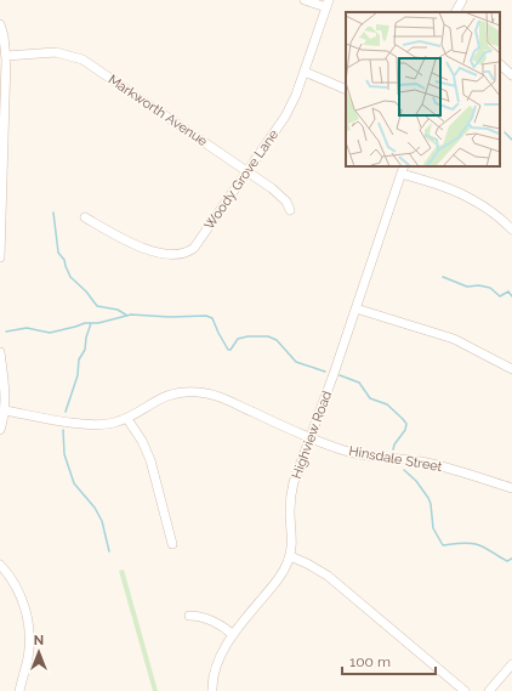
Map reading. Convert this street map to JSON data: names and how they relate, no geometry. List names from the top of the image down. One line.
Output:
{"streets":{"street":["Markworth Avenue","Woody Grove Lane","Highview Road","Hinsdale Street"]},"crossings":[["Markworth Avenue","Woody Grove Lane"],["Highview Road","Hinsdale Street"]],"scale_bar":"100 m","north":"top"}
